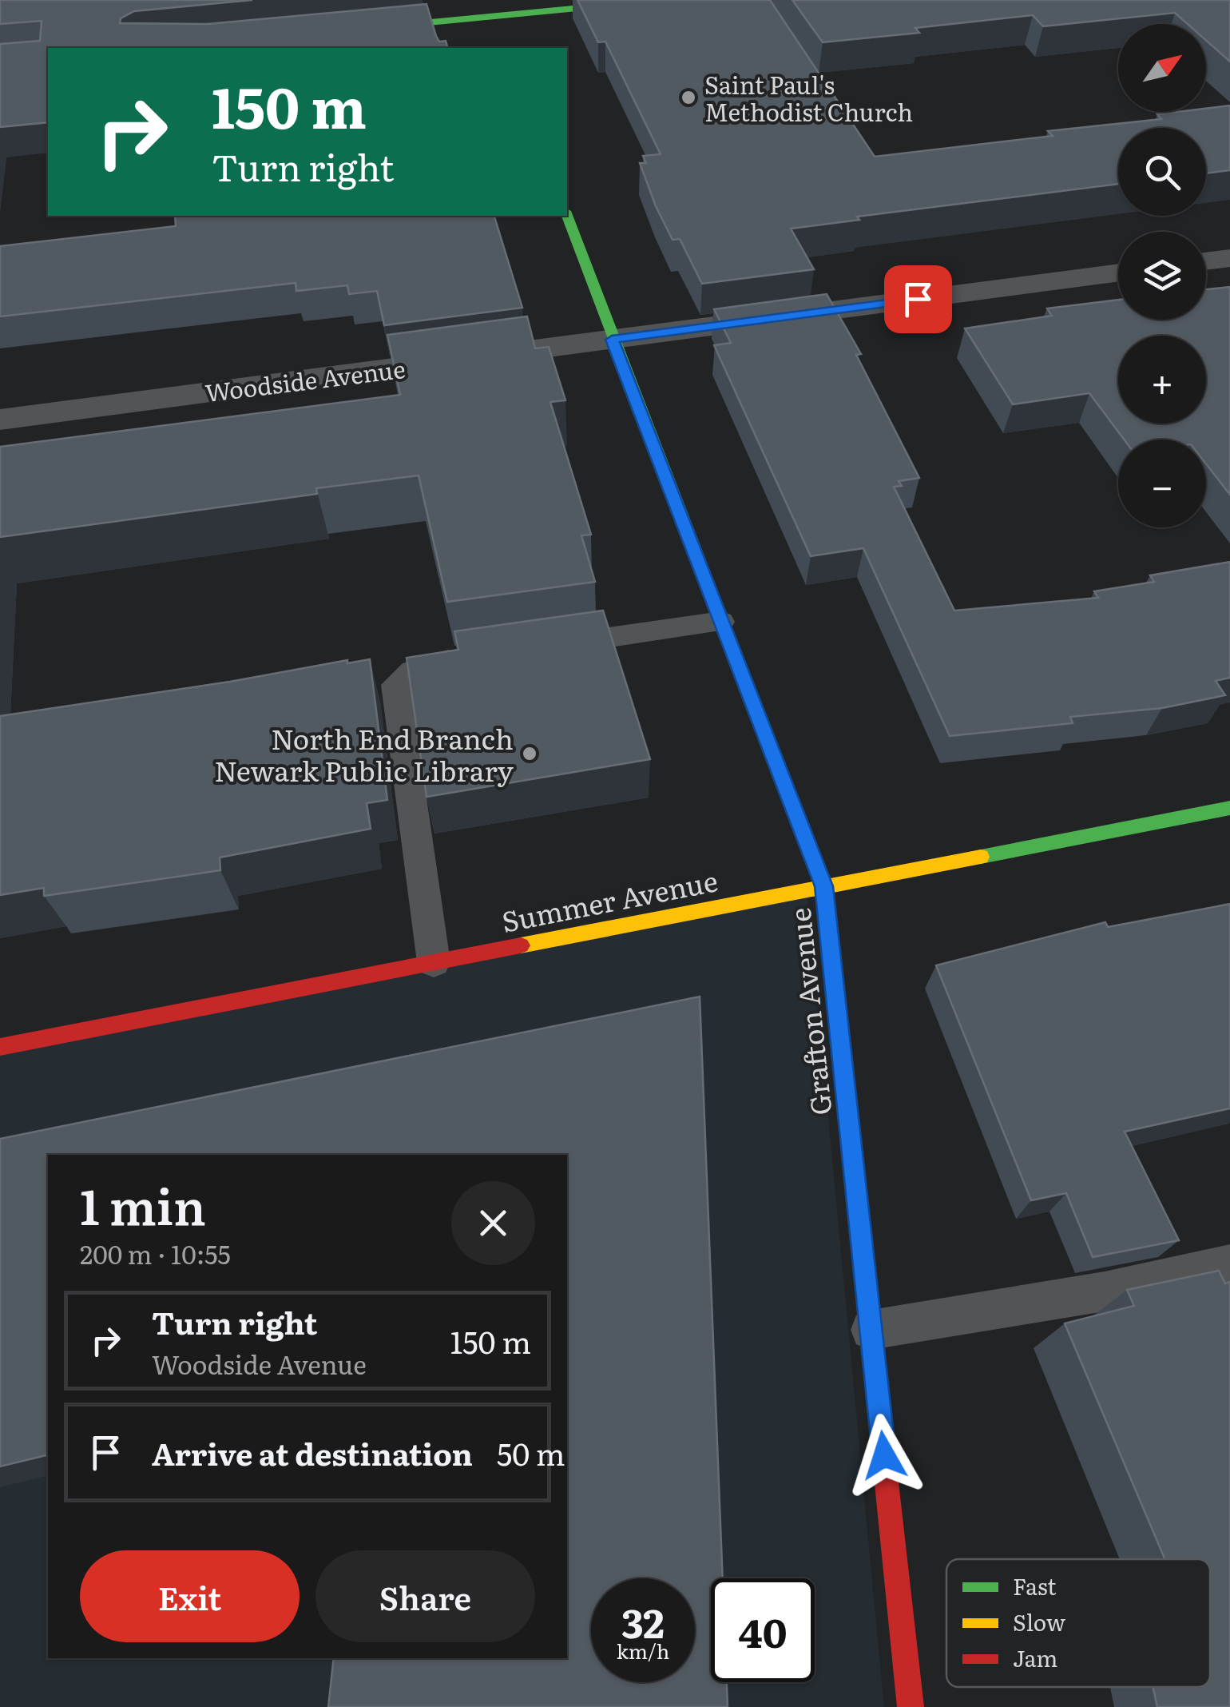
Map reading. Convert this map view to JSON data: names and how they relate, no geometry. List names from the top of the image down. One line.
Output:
{"streets":{"street":["Woodside Avenue","Summer Avenue","Grafton Avenue"]},"crossings":[["Woodside Avenue","Grafton Avenue"],["Summer Avenue","Grafton Avenue"]],"places":["Saint Paul's Methodist Church","North End Branch Newark Public Library"],"legend":["Fast","Slow","Jam"],"north":"top right","page":{"map_buttons":["+","−"],"turn":["150 m","Turn right"],"heading":["1 min","200 m · 10:55"],"list":[{"name":"Turn right","note":"Woodside Avenue","value":"150 m"},{"name":"Arrive at destination","value":"50 m"}],"buttons":["Exit","Share"],"speed":"32 km/h","limit":"40"}}
